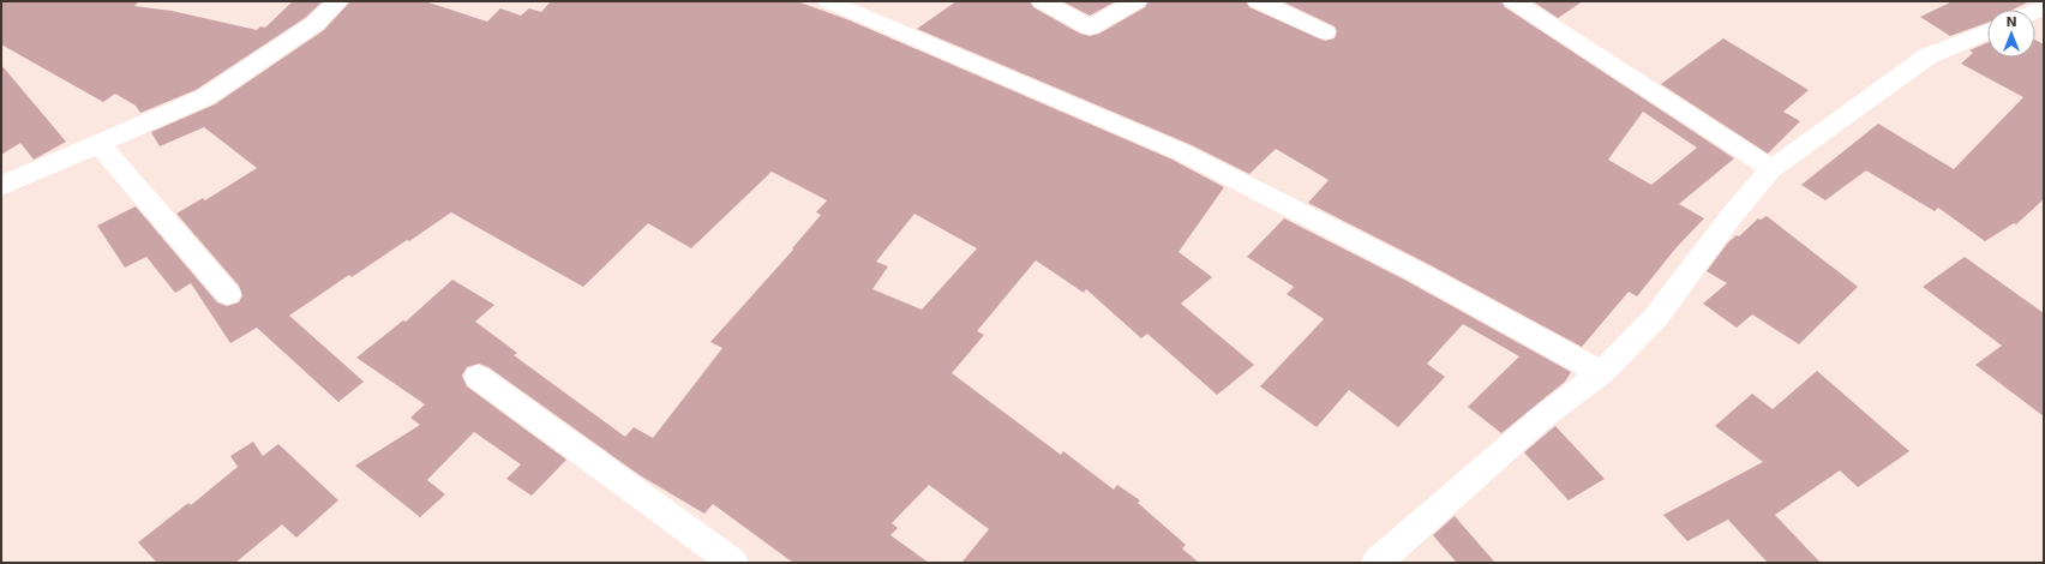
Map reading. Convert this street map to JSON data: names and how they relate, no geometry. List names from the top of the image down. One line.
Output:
{"north":"top"}
